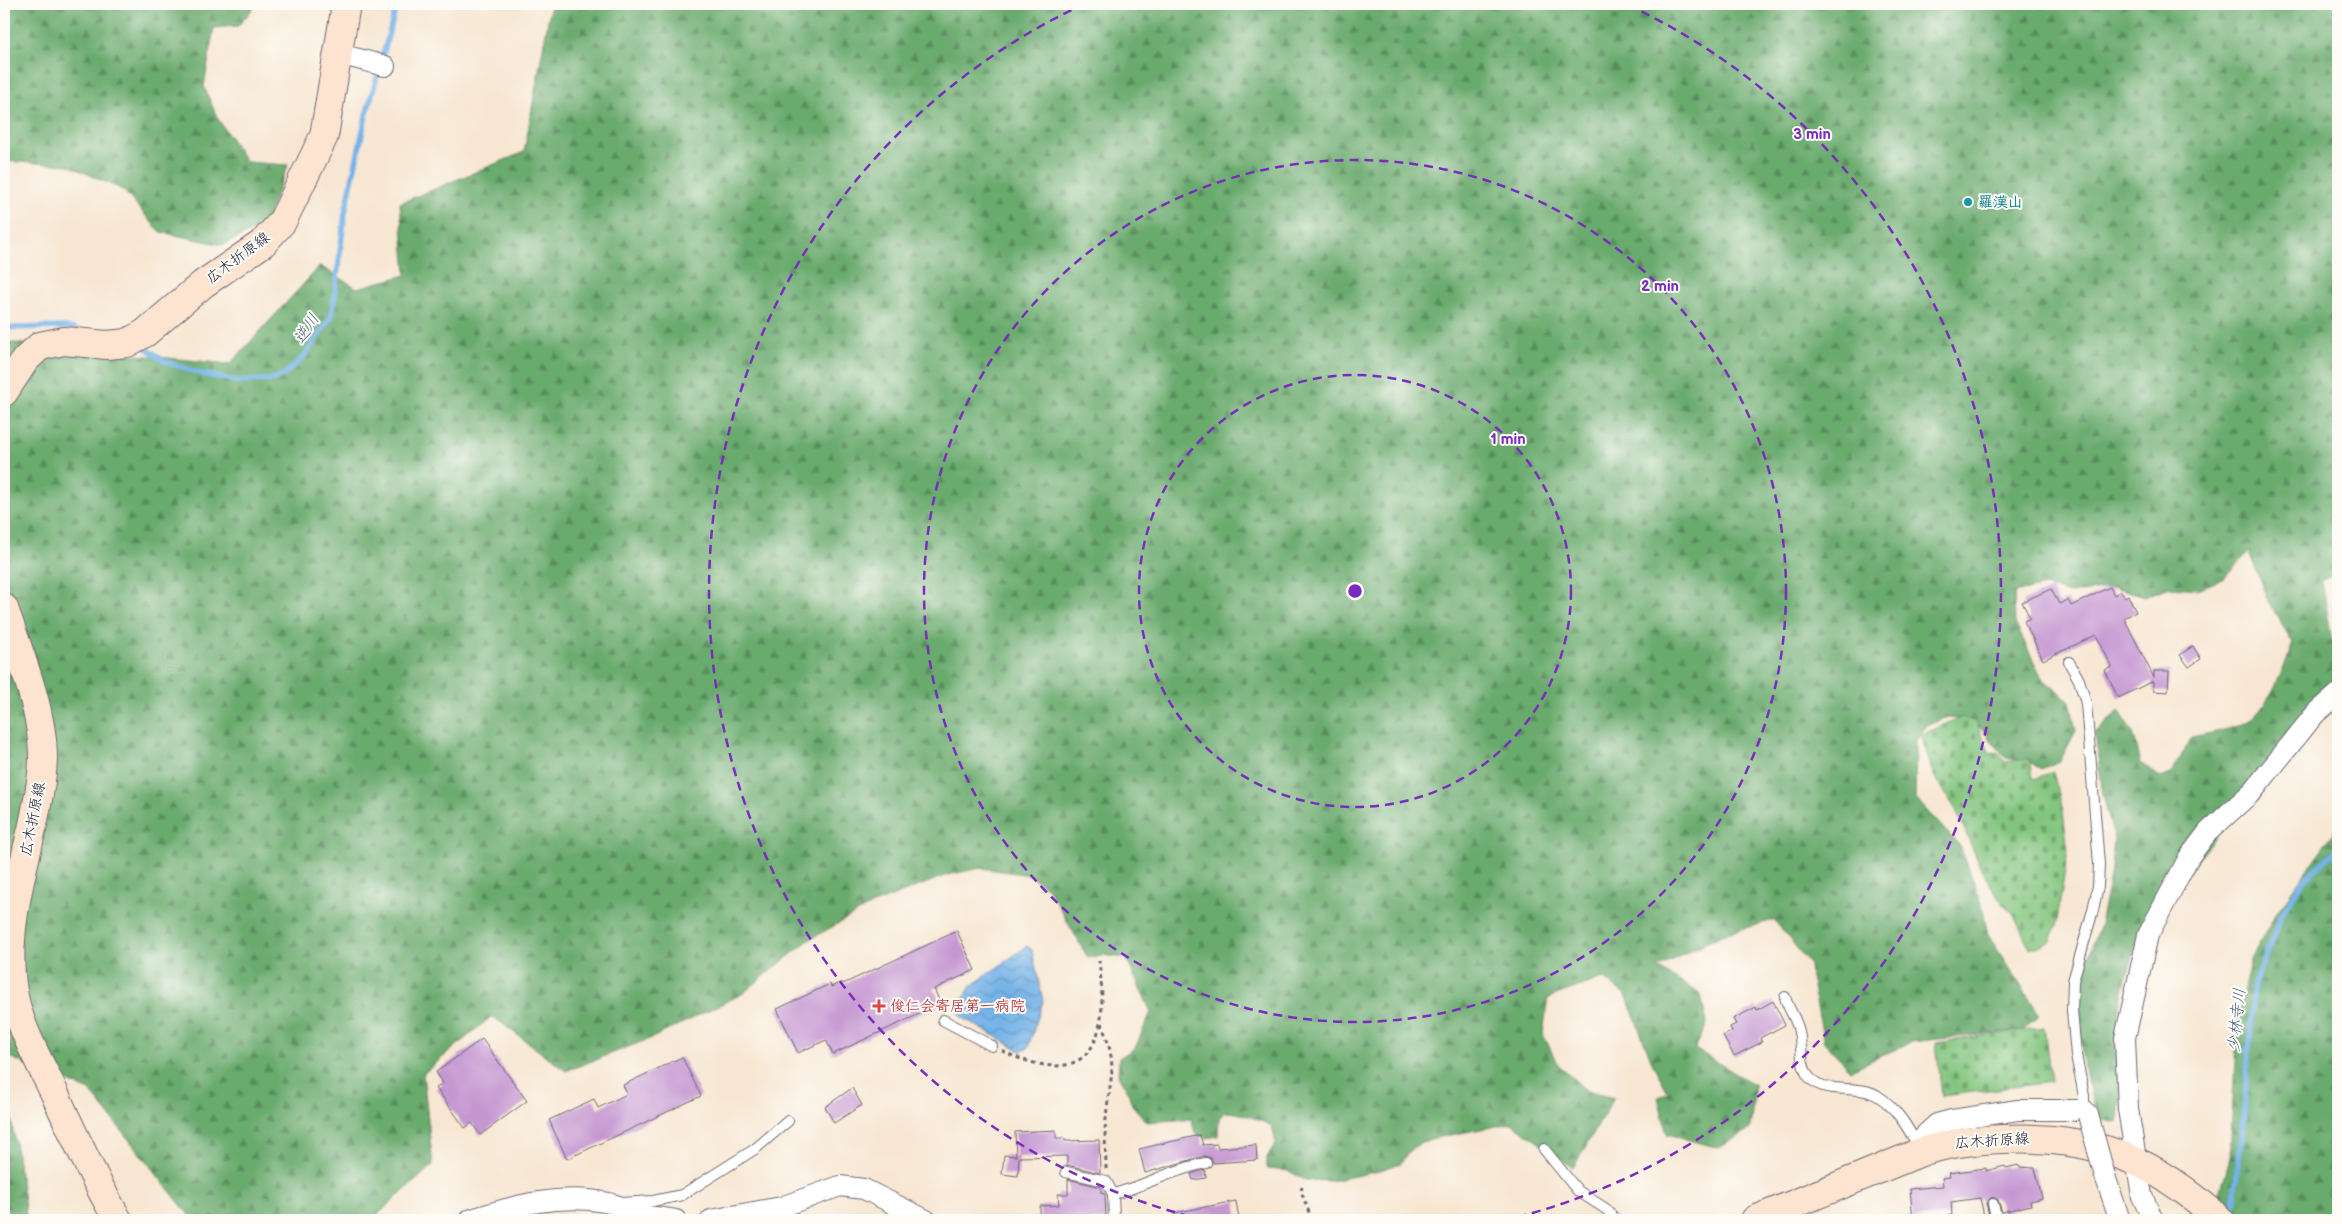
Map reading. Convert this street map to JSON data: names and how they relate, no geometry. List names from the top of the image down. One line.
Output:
{"streets":{"main road":["広木折原線"]},"water":["逆川","少林寺川"],"places":{"other":["羅漢山"],"health":["俊仁会寄居第一病院"]},"rings":["3 min","2 min","1 min"]}
